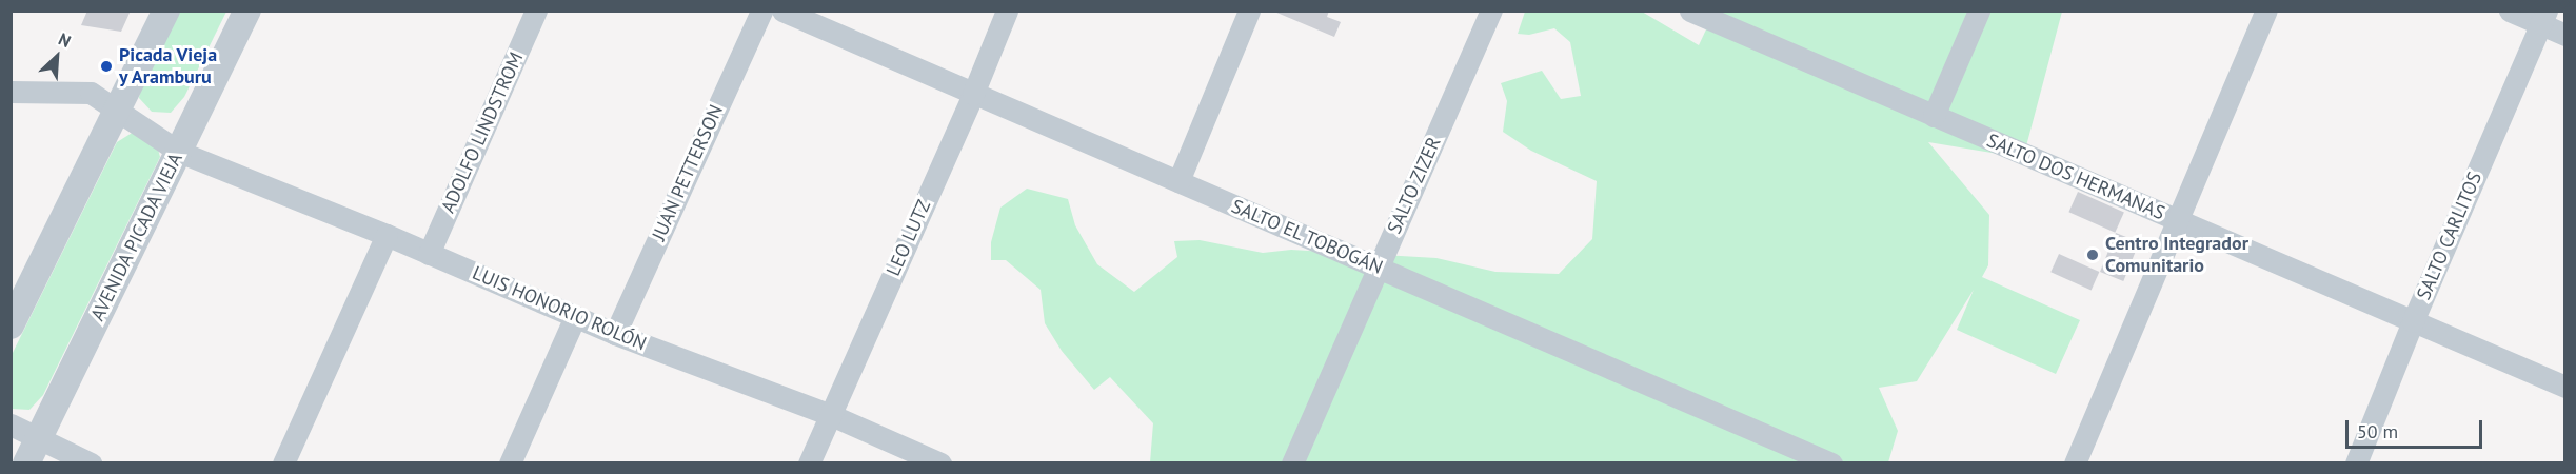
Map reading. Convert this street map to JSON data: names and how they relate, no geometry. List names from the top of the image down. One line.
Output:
{"streets":{"street":["ADOLFO LINDSTROM","JUAN PETTERSON","SALTO DOS HERMANAS","SALTO ZIZER","SALTO CARLITOS","AVENIDA PICADA VIEJA","SALTO EL TOBOGÁN","LEO LUTZ","LUIS HONORIO ROLÓN"]},"crossings":[["ADOLFO LINDSTROM","LUIS HONORIO ROLÓN"],["JUAN PETTERSON","LUIS HONORIO ROLÓN"],["SALTO DOS HERMANAS","SALTO CARLITOS"],["SALTO ZIZER","SALTO EL TOBOGÁN"],["AVENIDA PICADA VIEJA","LUIS HONORIO ROLÓN"],["SALTO EL TOBOGÁN","LEO LUTZ"],["LEO LUTZ","LUIS HONORIO ROLÓN"]],"places":["Picada Vieja y Aramburu","Centro Integrador Comunitario"],"scale_bar":"50 m","north":"top right"}
